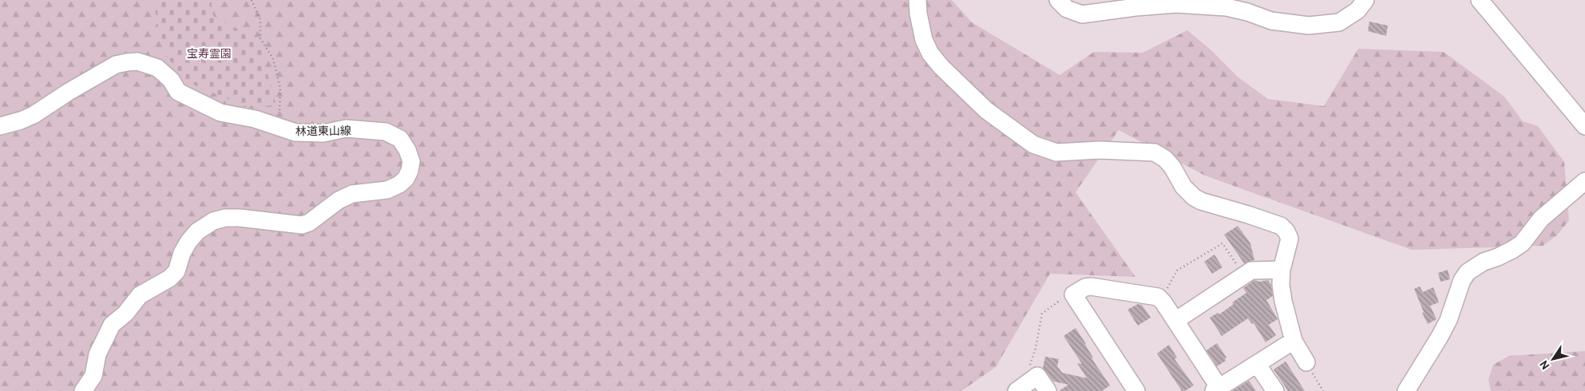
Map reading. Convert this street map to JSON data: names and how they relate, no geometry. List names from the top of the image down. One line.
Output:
{"streets":{"street":["林道東山線"]},"parks":["宝寿霊園"],"north":"bottom left"}
